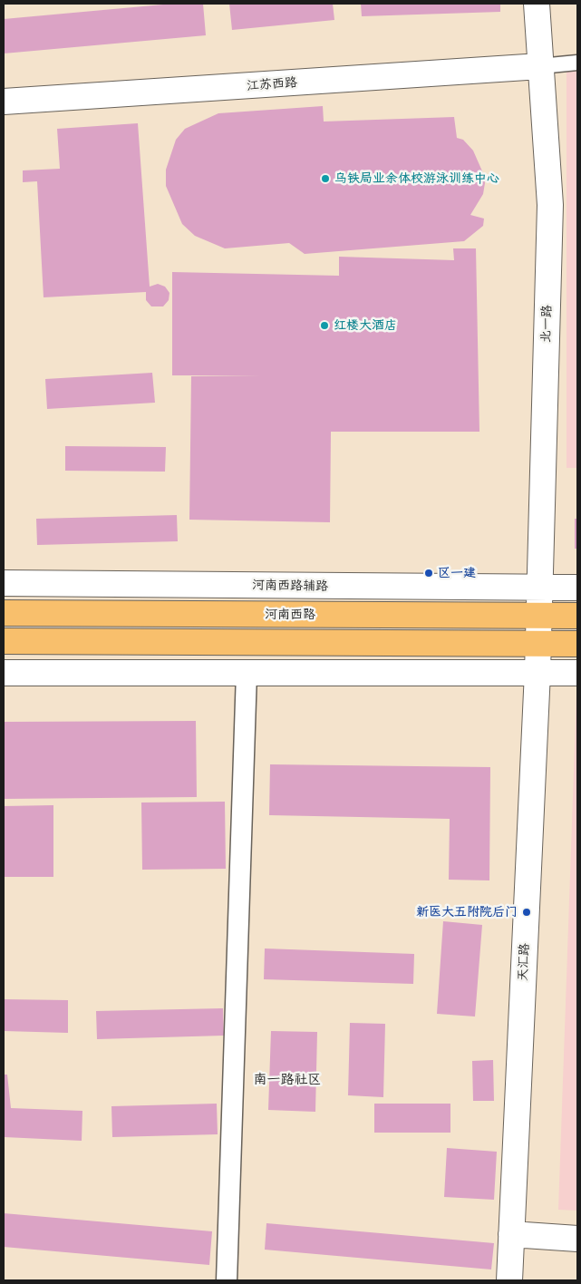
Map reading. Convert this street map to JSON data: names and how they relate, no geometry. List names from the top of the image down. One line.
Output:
{"streets":{"main road":["河南西路"],"street":["江苏西路","北一路","河南西路辅路","天汇路"]},"crossings":[["江苏西路","北一路"],["北一路","河南西路辅路"],["北一路","河南西路"],["北一路","天汇路"]],"districts":["南一路社区"],"places":["乌铁局业余体校游泳训练中心","红楼大酒店","区一建","新医大五附院后门"]}
